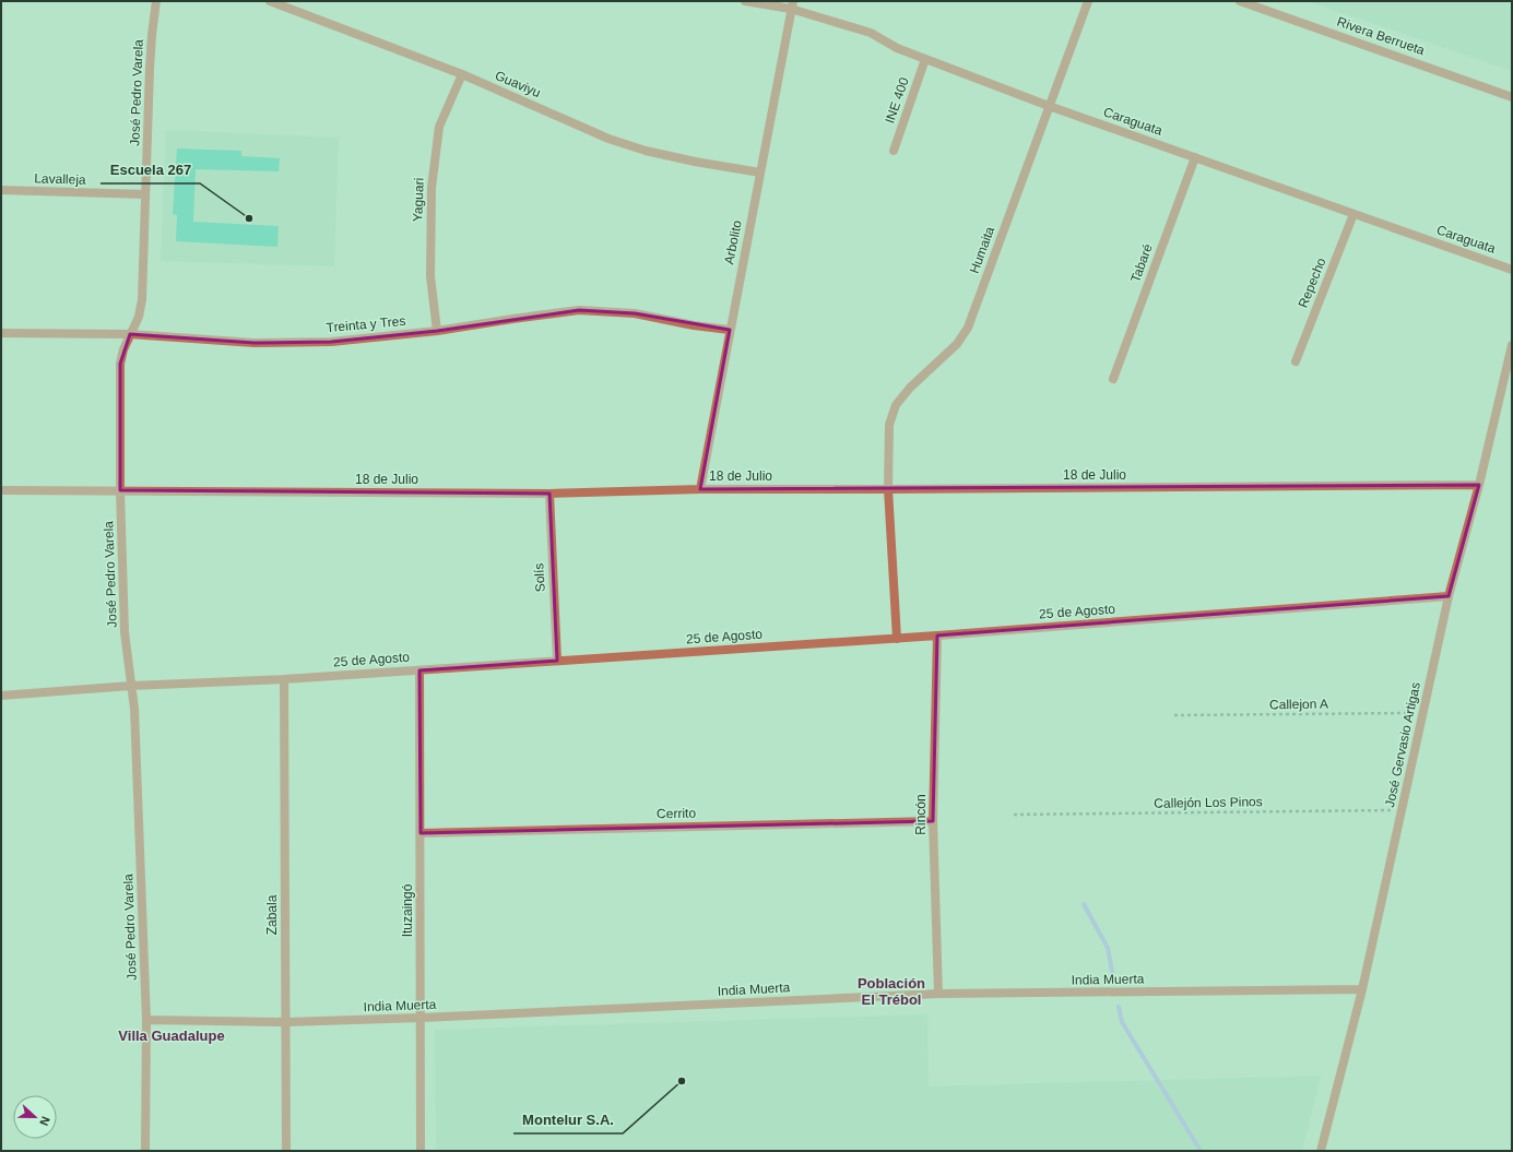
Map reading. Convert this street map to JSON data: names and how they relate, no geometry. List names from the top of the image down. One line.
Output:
{"streets":{"street":["Rivera Berrueta","Guaviyu","José Pedro Varela","INE 400","Caraguata","Lavalleja","Yaguari","Arbolito","Humaita","Tabaré","Repecho","Treinta y Tres","18 de Julio","Solís","25 de Agosto","José Gervasio Artigas","Cerrito","Rincón","Ituzaingó","Zabala","India Muerta"],"path":["Callejon A","Callejón Los Pinos"]},"crossings":[["Guaviyu","Yaguari"],["Guaviyu","Arbolito"],["José Pedro Varela","Lavalleja"],["José Pedro Varela","Treinta y Tres"],["José Pedro Varela","18 de Julio"],["José Pedro Varela","25 de Agosto"],["José Pedro Varela","India Muerta"],["INE 400","Caraguata"],["Caraguata","Arbolito"],["Caraguata","Humaita"],["Caraguata","Tabaré"],["Caraguata","Repecho"],["Yaguari","Treinta y Tres"],["Arbolito","Treinta y Tres"],["Arbolito","18 de Julio"],["Humaita","18 de Julio"],["18 de Julio","Solís"],["18 de Julio","José Gervasio Artigas"],["Solís","25 de Agosto"],["25 de Agosto","José Gervasio Artigas"],["25 de Agosto","Rincón"],["25 de Agosto","Ituzaingó"],["25 de Agosto","Zabala"],["Callejon A","José Gervasio Artigas"],["José Gervasio Artigas","Callejón Los Pinos"],["José Gervasio Artigas","India Muerta"],["Cerrito","Rincón"],["Cerrito","Ituzaingó"],["Rincón","India Muerta"],["Ituzaingó","India Muerta"],["Zabala","India Muerta"]],"districts":["Población El Trébol","Villa Guadalupe"],"places":["Escuela 267","Montelur S.A."],"north":"right"}
